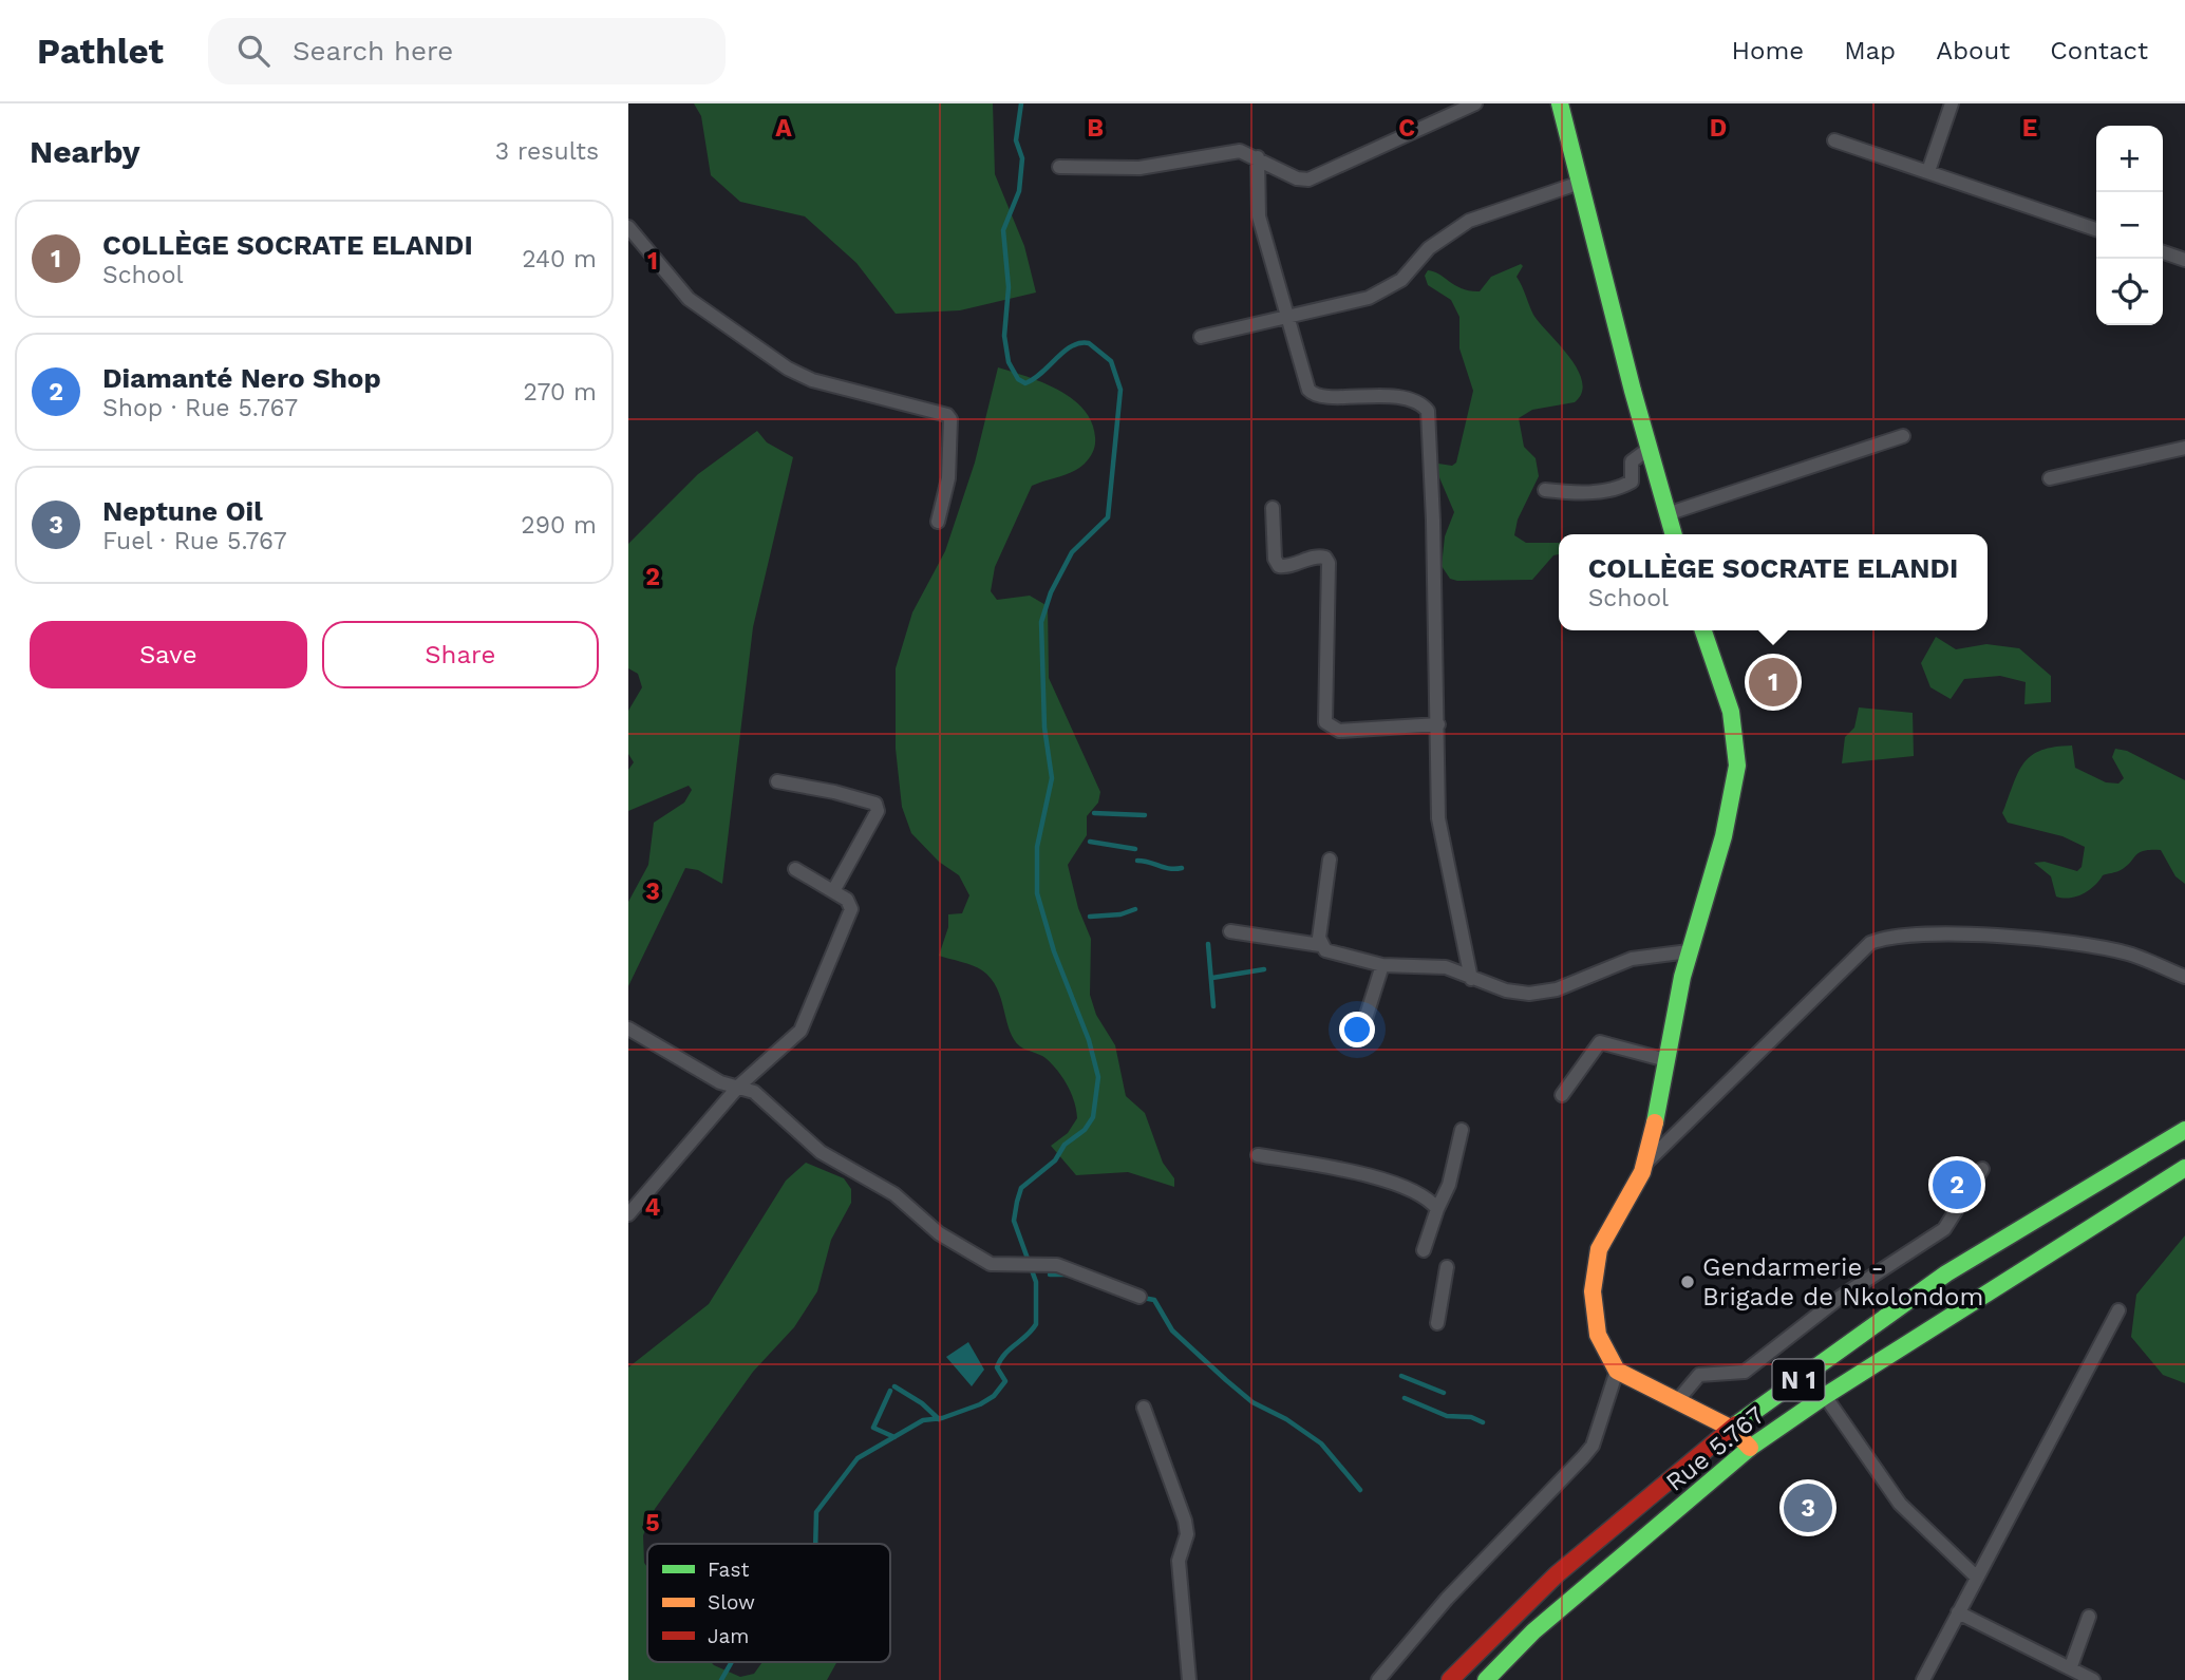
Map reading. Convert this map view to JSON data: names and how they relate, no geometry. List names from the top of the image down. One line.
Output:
{"streets":{"main road":["N 1","Rue 5.767"]},"places":["Gendarmerie - Brigade de Nkolondom"],"legend":["Fast","Slow","Jam"],"page":{"header":"Pathlet","search":"Search here","nav":["Home","Map","About","Contact"],"heading":["Nearby","3 results"],"map_buttons":["+","−"],"list":[{"mark":"1","name":"COLLÈGE SOCRATE ELANDI","note":"School","value":"240 m"},{"mark":"2","name":"Diamanté Nero Shop","note":"Shop · Rue 5.767","value":"270 m"},{"mark":"3","name":"Neptune Oil","note":"Fuel · Rue 5.767","value":"290 m"}],"popup":["COLLÈGE SOCRATE ELANDI","School"],"buttons":["Save","Share"],"pins":["1","2","3"]},"grid":{"columns":["A","B","C","D","E"],"rows":["1","2","3","4","5"]}}
